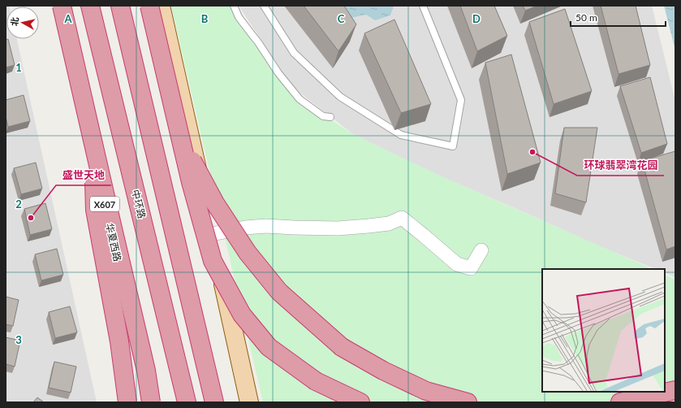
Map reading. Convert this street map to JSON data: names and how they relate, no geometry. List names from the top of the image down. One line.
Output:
{"streets":{"highway":["中环路"],"main road":["X607","华夏西路"]},"places":["环球翡翠湾花园","盛世天地"],"scale_bar":"50 m","north":"left","grid":{"columns":["A","B","C","D"],"rows":["1","2","3"]}}
